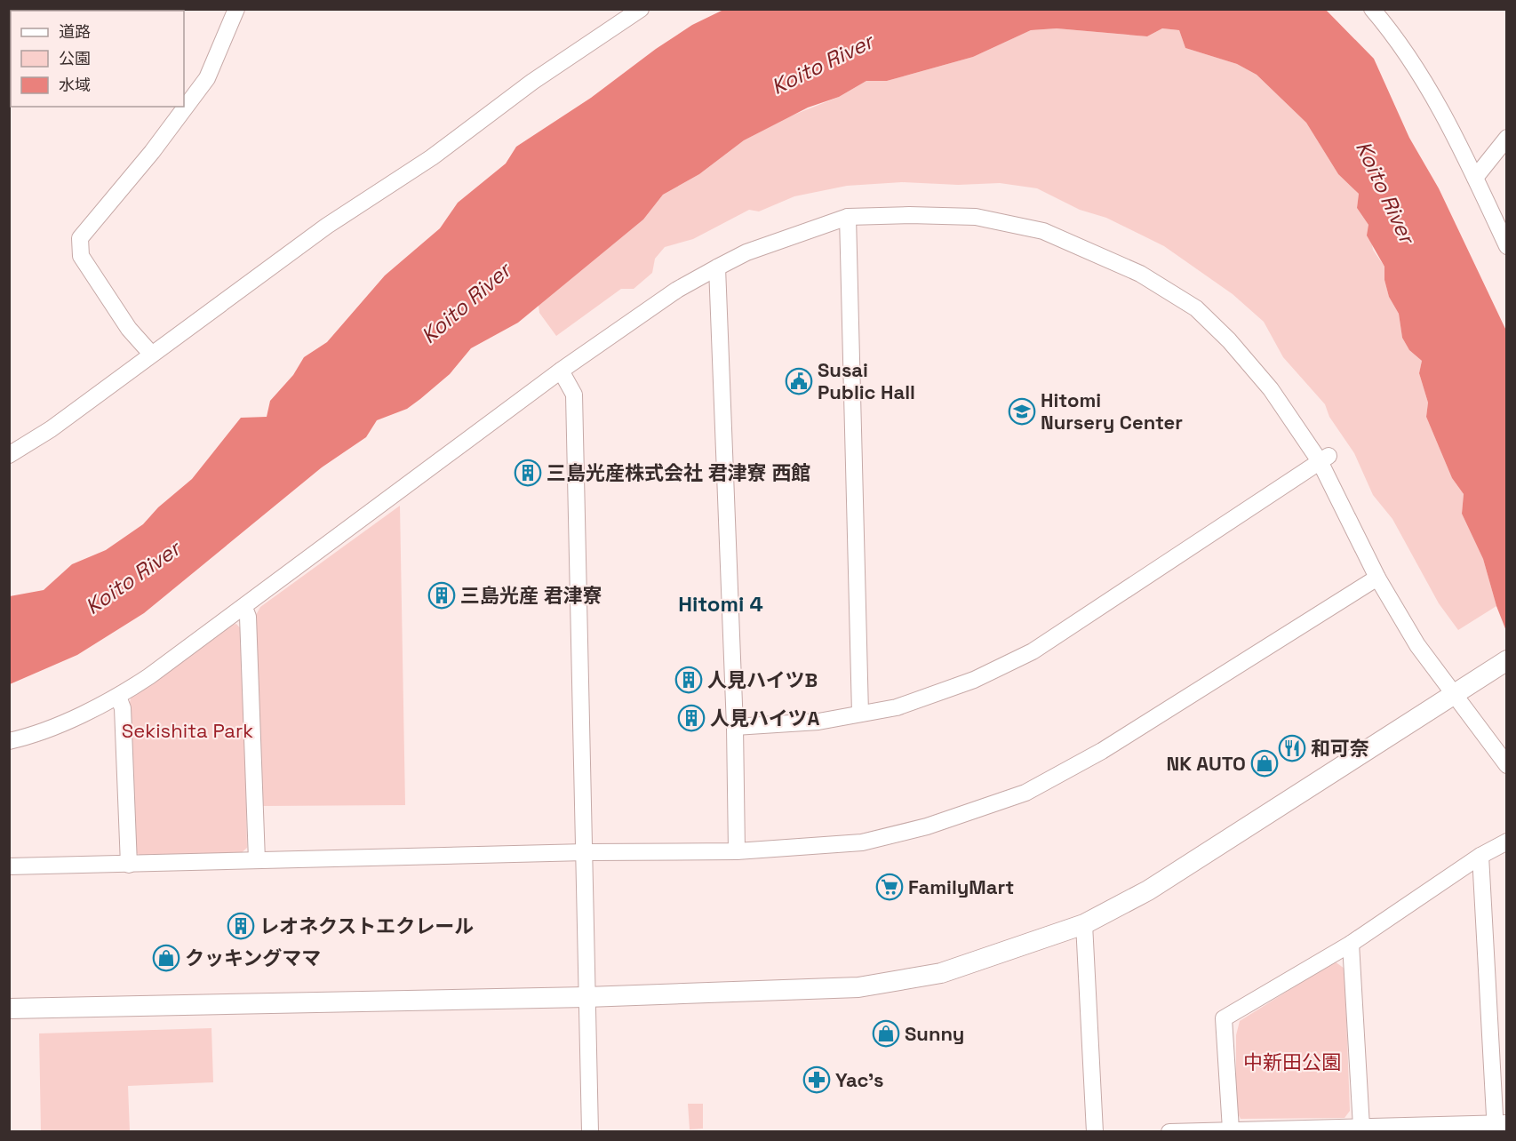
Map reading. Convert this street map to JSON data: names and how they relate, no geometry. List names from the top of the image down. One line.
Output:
{"districts":["Hitomi 4"],"water":["Koito River"],"parks":["Sekishita Park","中新田公園"],"places":{"public building":["Susai Public Hall"],"school or university":["Hitomi Nursery Center"],"building":["三島光産株式会社 君津寮 西館","三島光産 君津寮","人見ハイツB","人見ハイツA","レオネクストエクレール"],"restaurant":["和可奈"],"shop":["NK AUTO","クッキングママ","Sunny"],"supermarket":["FamilyMart"],"pharmacy":["Yac's"]},"legend":["道路","公園","水域"]}
